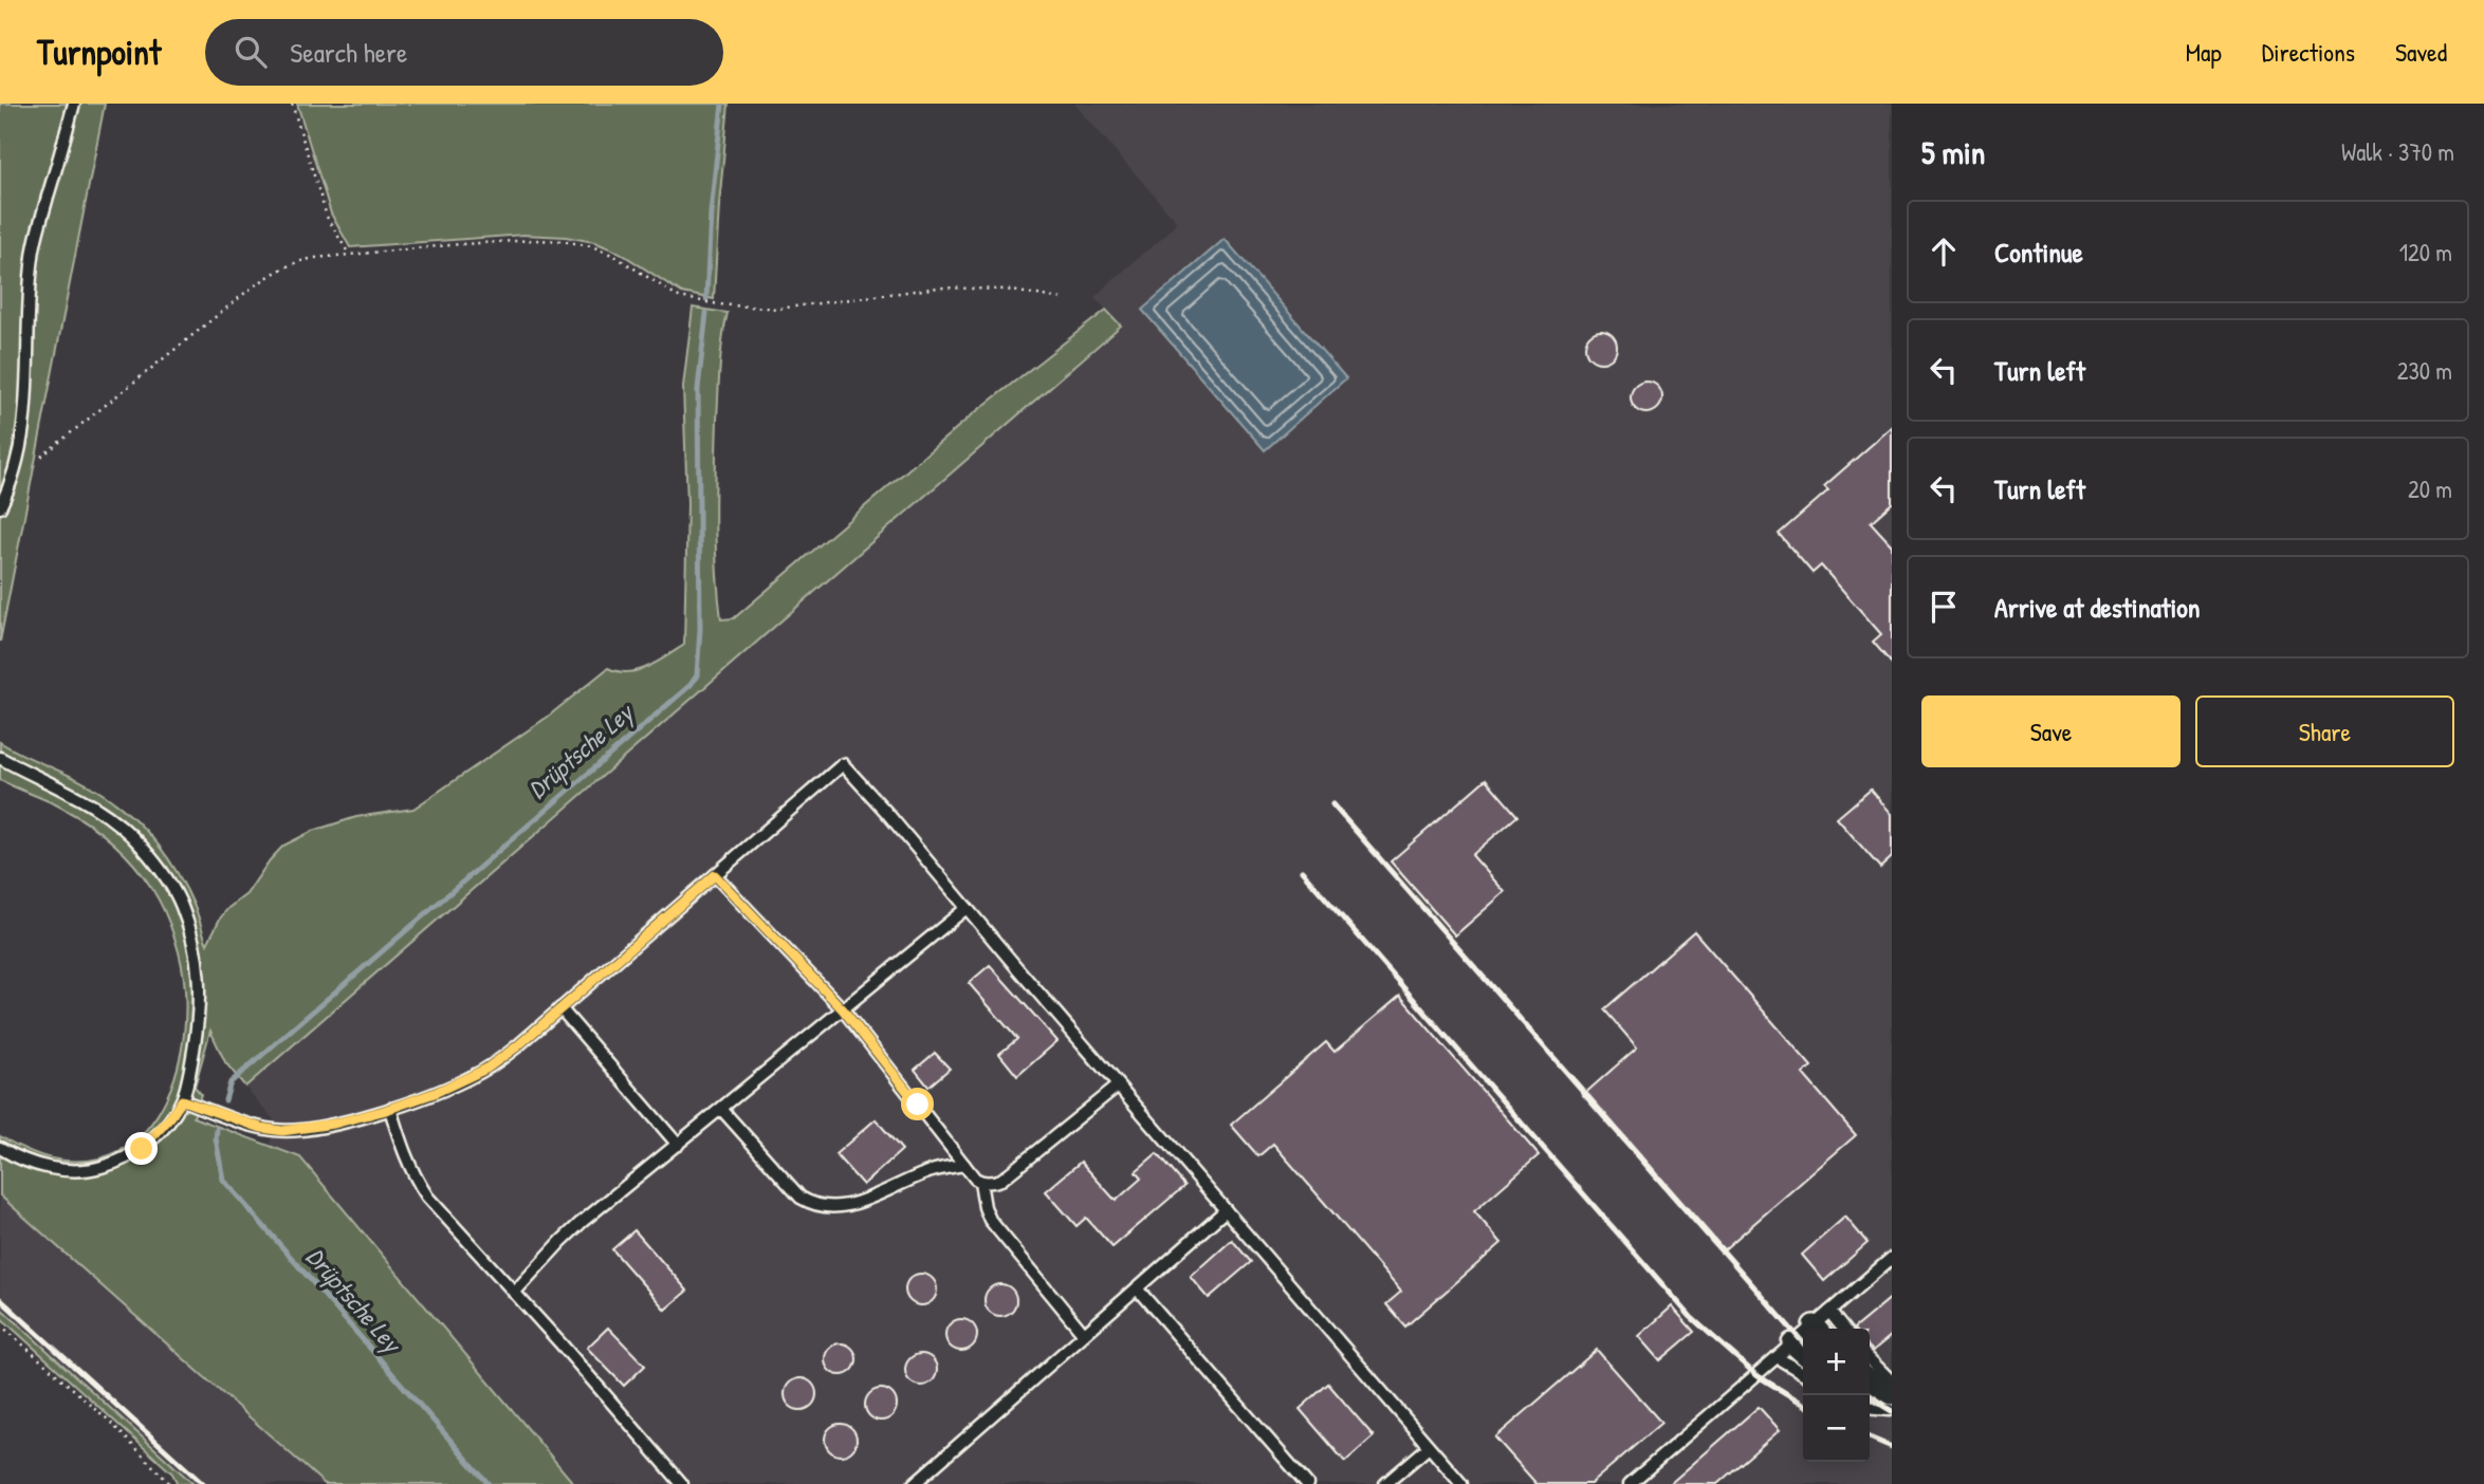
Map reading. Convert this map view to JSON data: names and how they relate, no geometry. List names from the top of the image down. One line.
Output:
{"water":["Drüptsche Ley"],"page":{"header":"Turnpoint","search":"Search here","nav":["Map","Directions","Saved"],"heading":["5 min","Walk · 370 m"],"list":[["Continue","120 m"],["Turn left","230 m"],["Turn left","20 m"],"Arrive at destination"],"buttons":["Save","Share"],"map_buttons":["+","−"]}}
